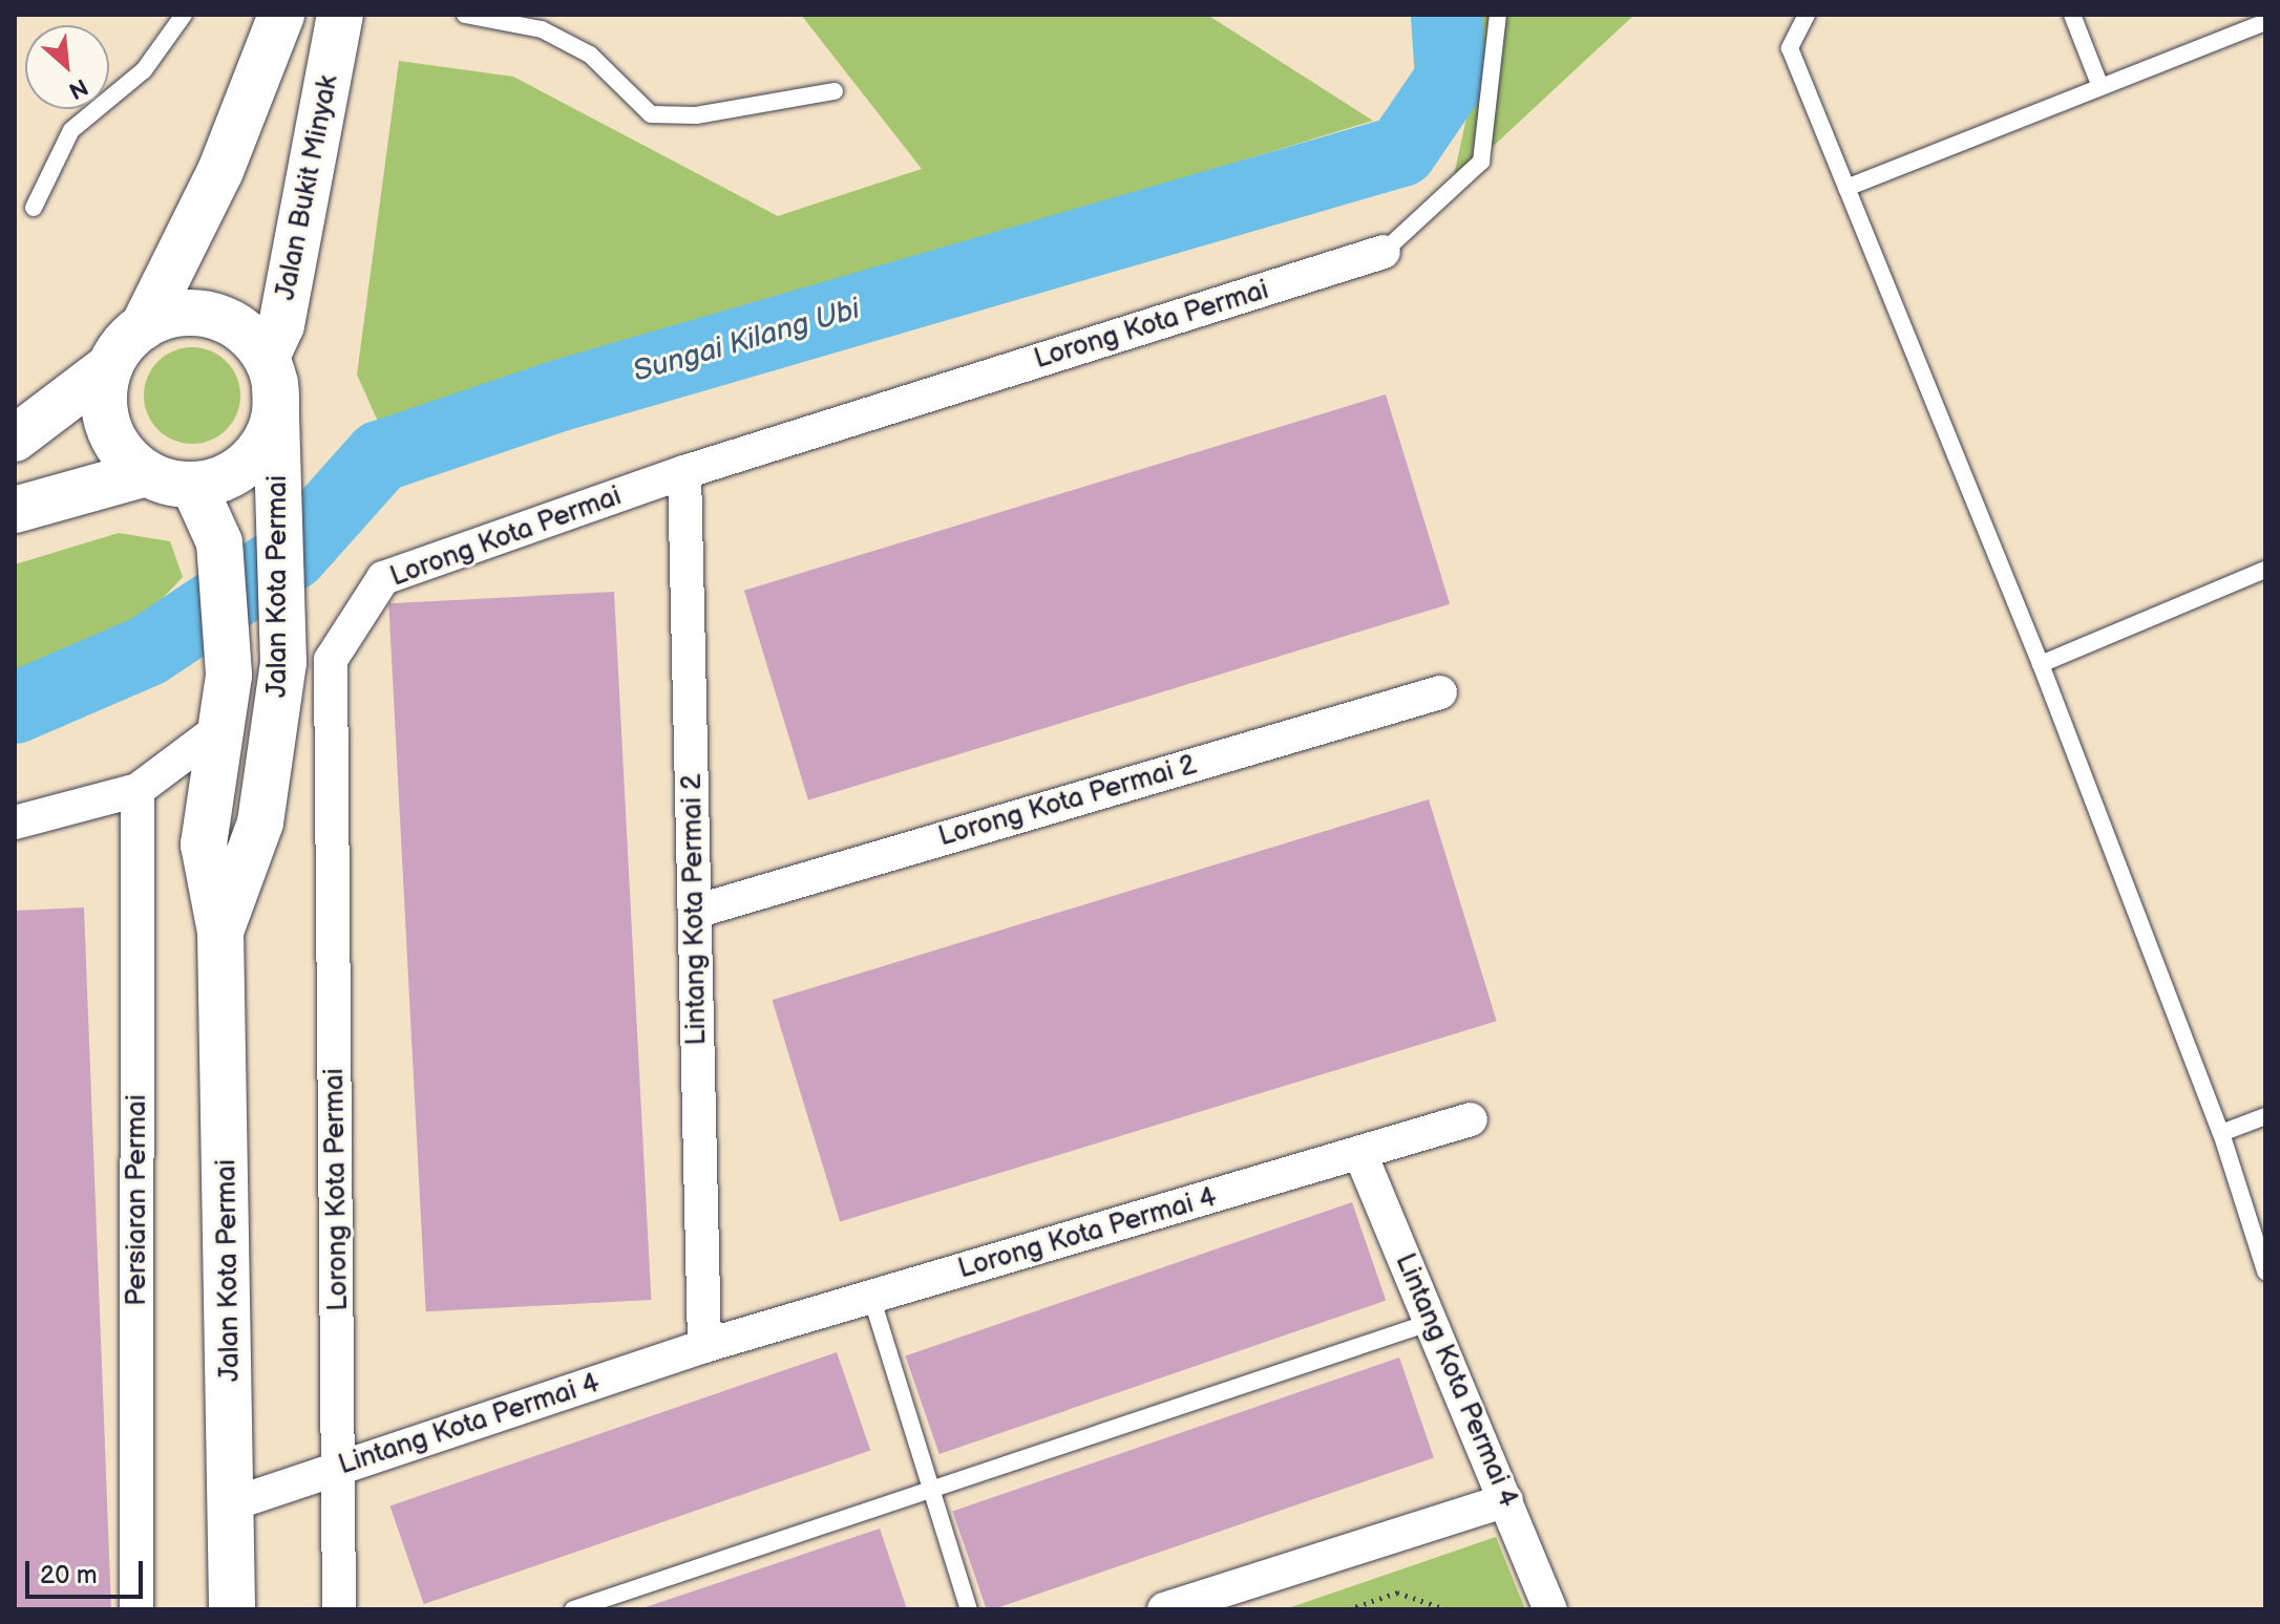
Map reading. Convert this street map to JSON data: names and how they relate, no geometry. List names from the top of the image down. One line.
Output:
{"streets":{"main road":["Jalan Bukit Minyak","Jalan Kota Permai"],"street":["Lorong Kota Permai","Lorong Kota Permai 2","Lintang Kota Permai 2","Persiaran Permai","Lorong Kota Permai 4","Lintang Kota Permai 4"]},"crossings":[["Jalan Bukit Minyak","Jalan Kota Permai"],["Lorong Kota Permai","Lintang Kota Permai 2"],["Lorong Kota Permai","Lintang Kota Permai 4"],["Jalan Kota Permai","Lintang Kota Permai 4"],["Lorong Kota Permai 2","Lintang Kota Permai 2"],["Lintang Kota Permai 2","Lorong Kota Permai 4"],["Lintang Kota Permai 2","Lintang Kota Permai 4"],["Lorong Kota Permai 4","Lintang Kota Permai 4"]],"water":["Sungai Kilang Ubi"],"scale_bar":"20 m","north":"bottom right"}
